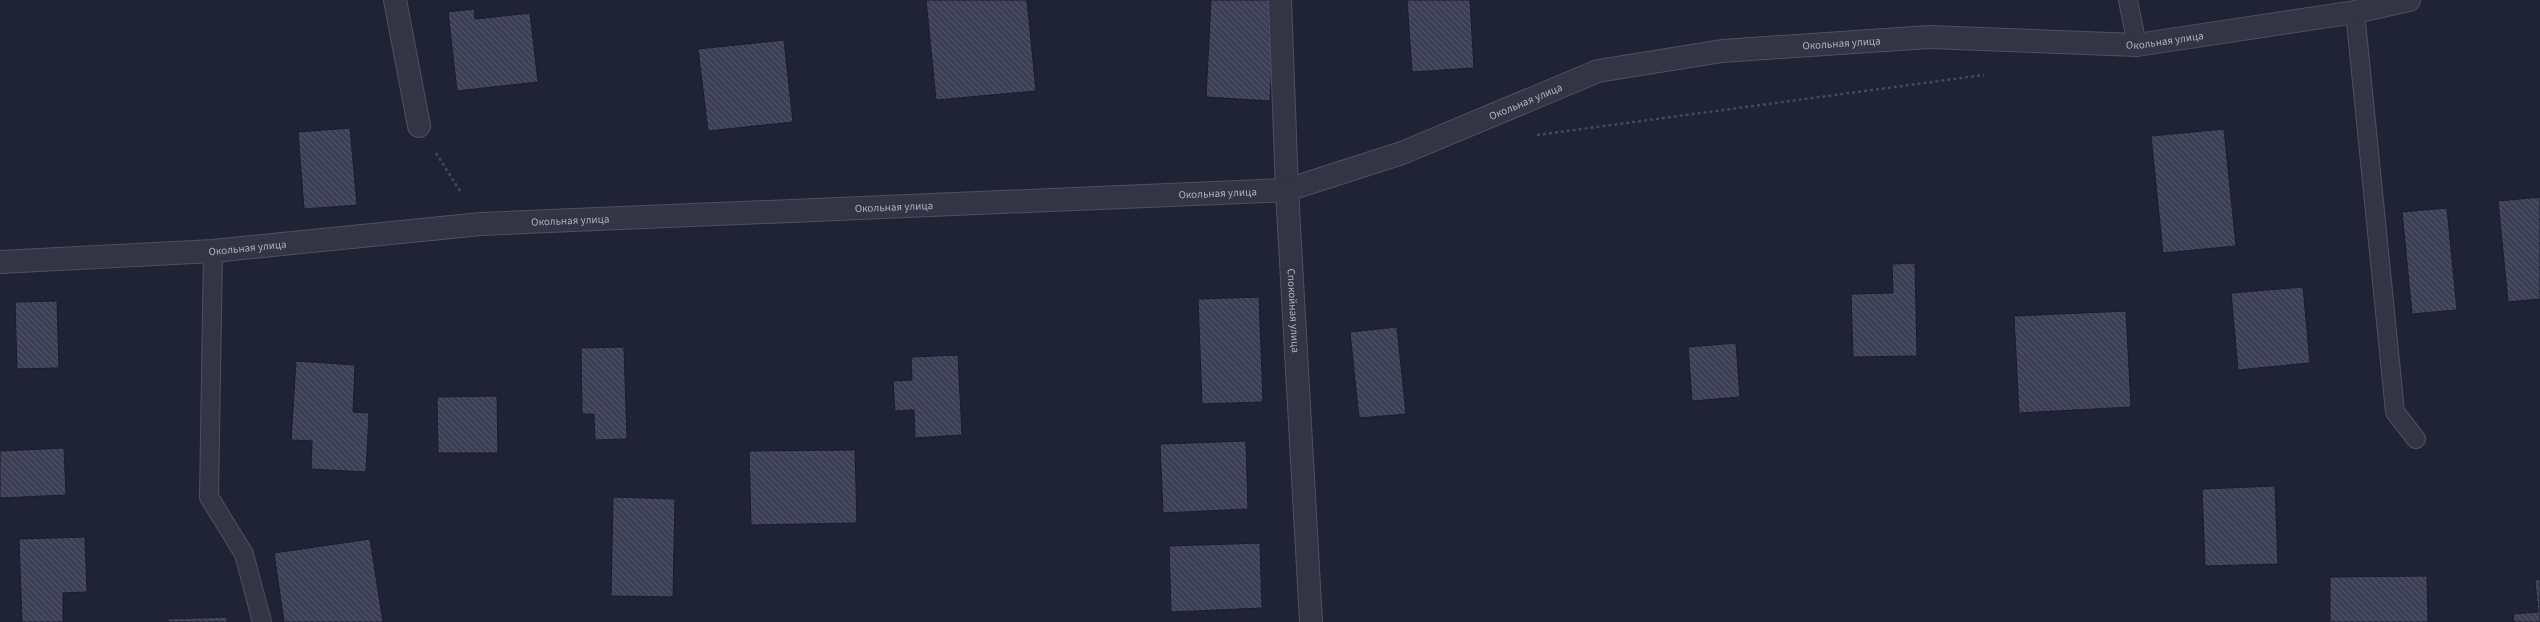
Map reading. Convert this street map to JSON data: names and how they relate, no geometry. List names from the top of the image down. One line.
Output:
{"streets":{"street":["Окольная улица","Спокойная улица"]},"crossings":[["Окольная улица","Спокойная улица"]]}
